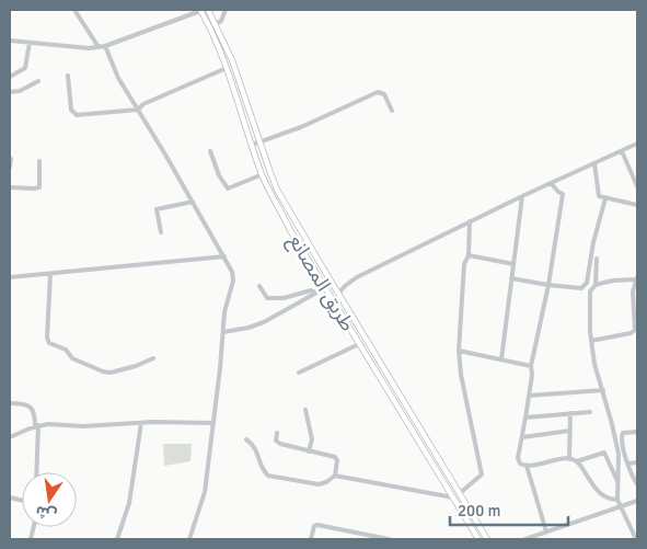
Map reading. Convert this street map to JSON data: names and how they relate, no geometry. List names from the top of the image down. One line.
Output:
{"streets":{"main road":["طريق المصانع"]},"scale_bar":"200 m","north":"bottom"}
